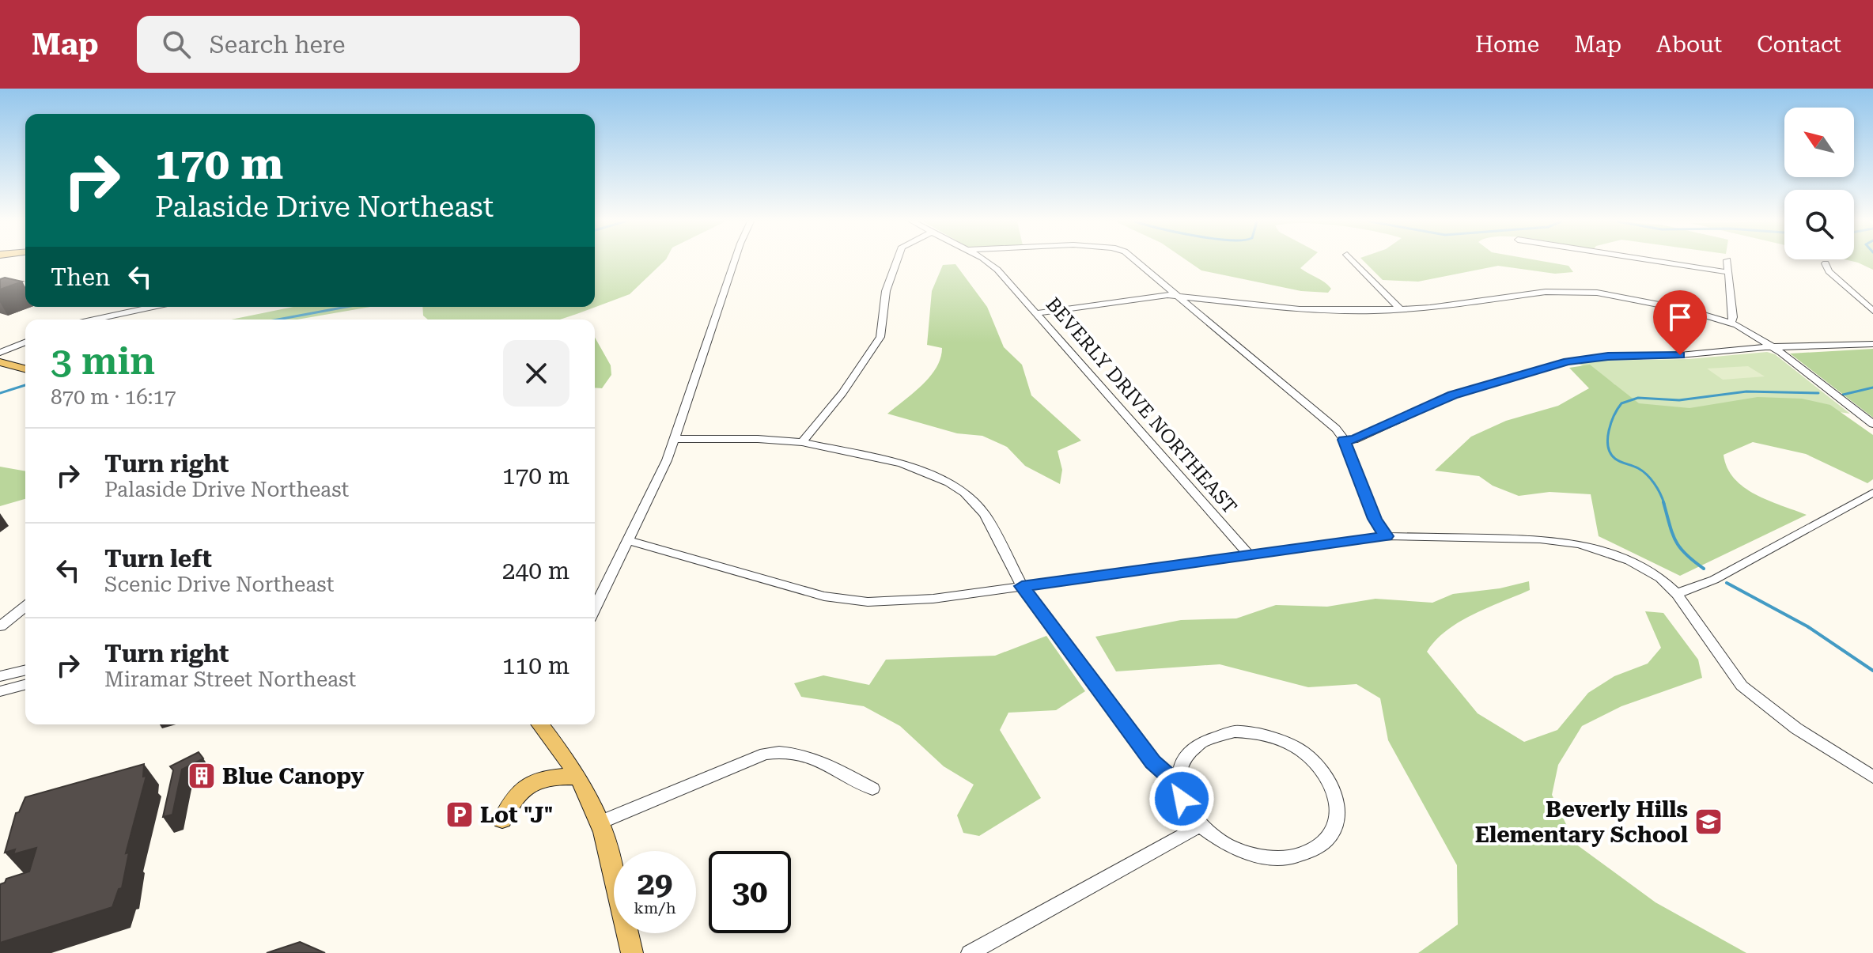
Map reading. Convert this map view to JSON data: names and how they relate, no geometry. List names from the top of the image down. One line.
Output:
{"streets":{"street":["BEVERLY DRIVE NORTHEAST"]},"places":{"building":["Blue Canopy"],"parking":["Lot \"J\""],"school or university":["Beverly Hills Elementary School"]},"north":"top left","page":{"header":"Map","search":"Search here","nav":["Home","Map","About","Contact"],"turn":["170 m","Palaside Drive Northeast"],"then":"Then","heading":["3 min","870 m · 16:17"],"list":[{"name":"Turn right","note":"Palaside Drive Northeast","value":"170 m"},{"name":"Turn left","note":"Scenic Drive Northeast","value":"240 m"},{"name":"Turn right","note":"Miramar Street Northeast","value":"110 m"}],"speed":"29 km/h","limit":"30"}}
